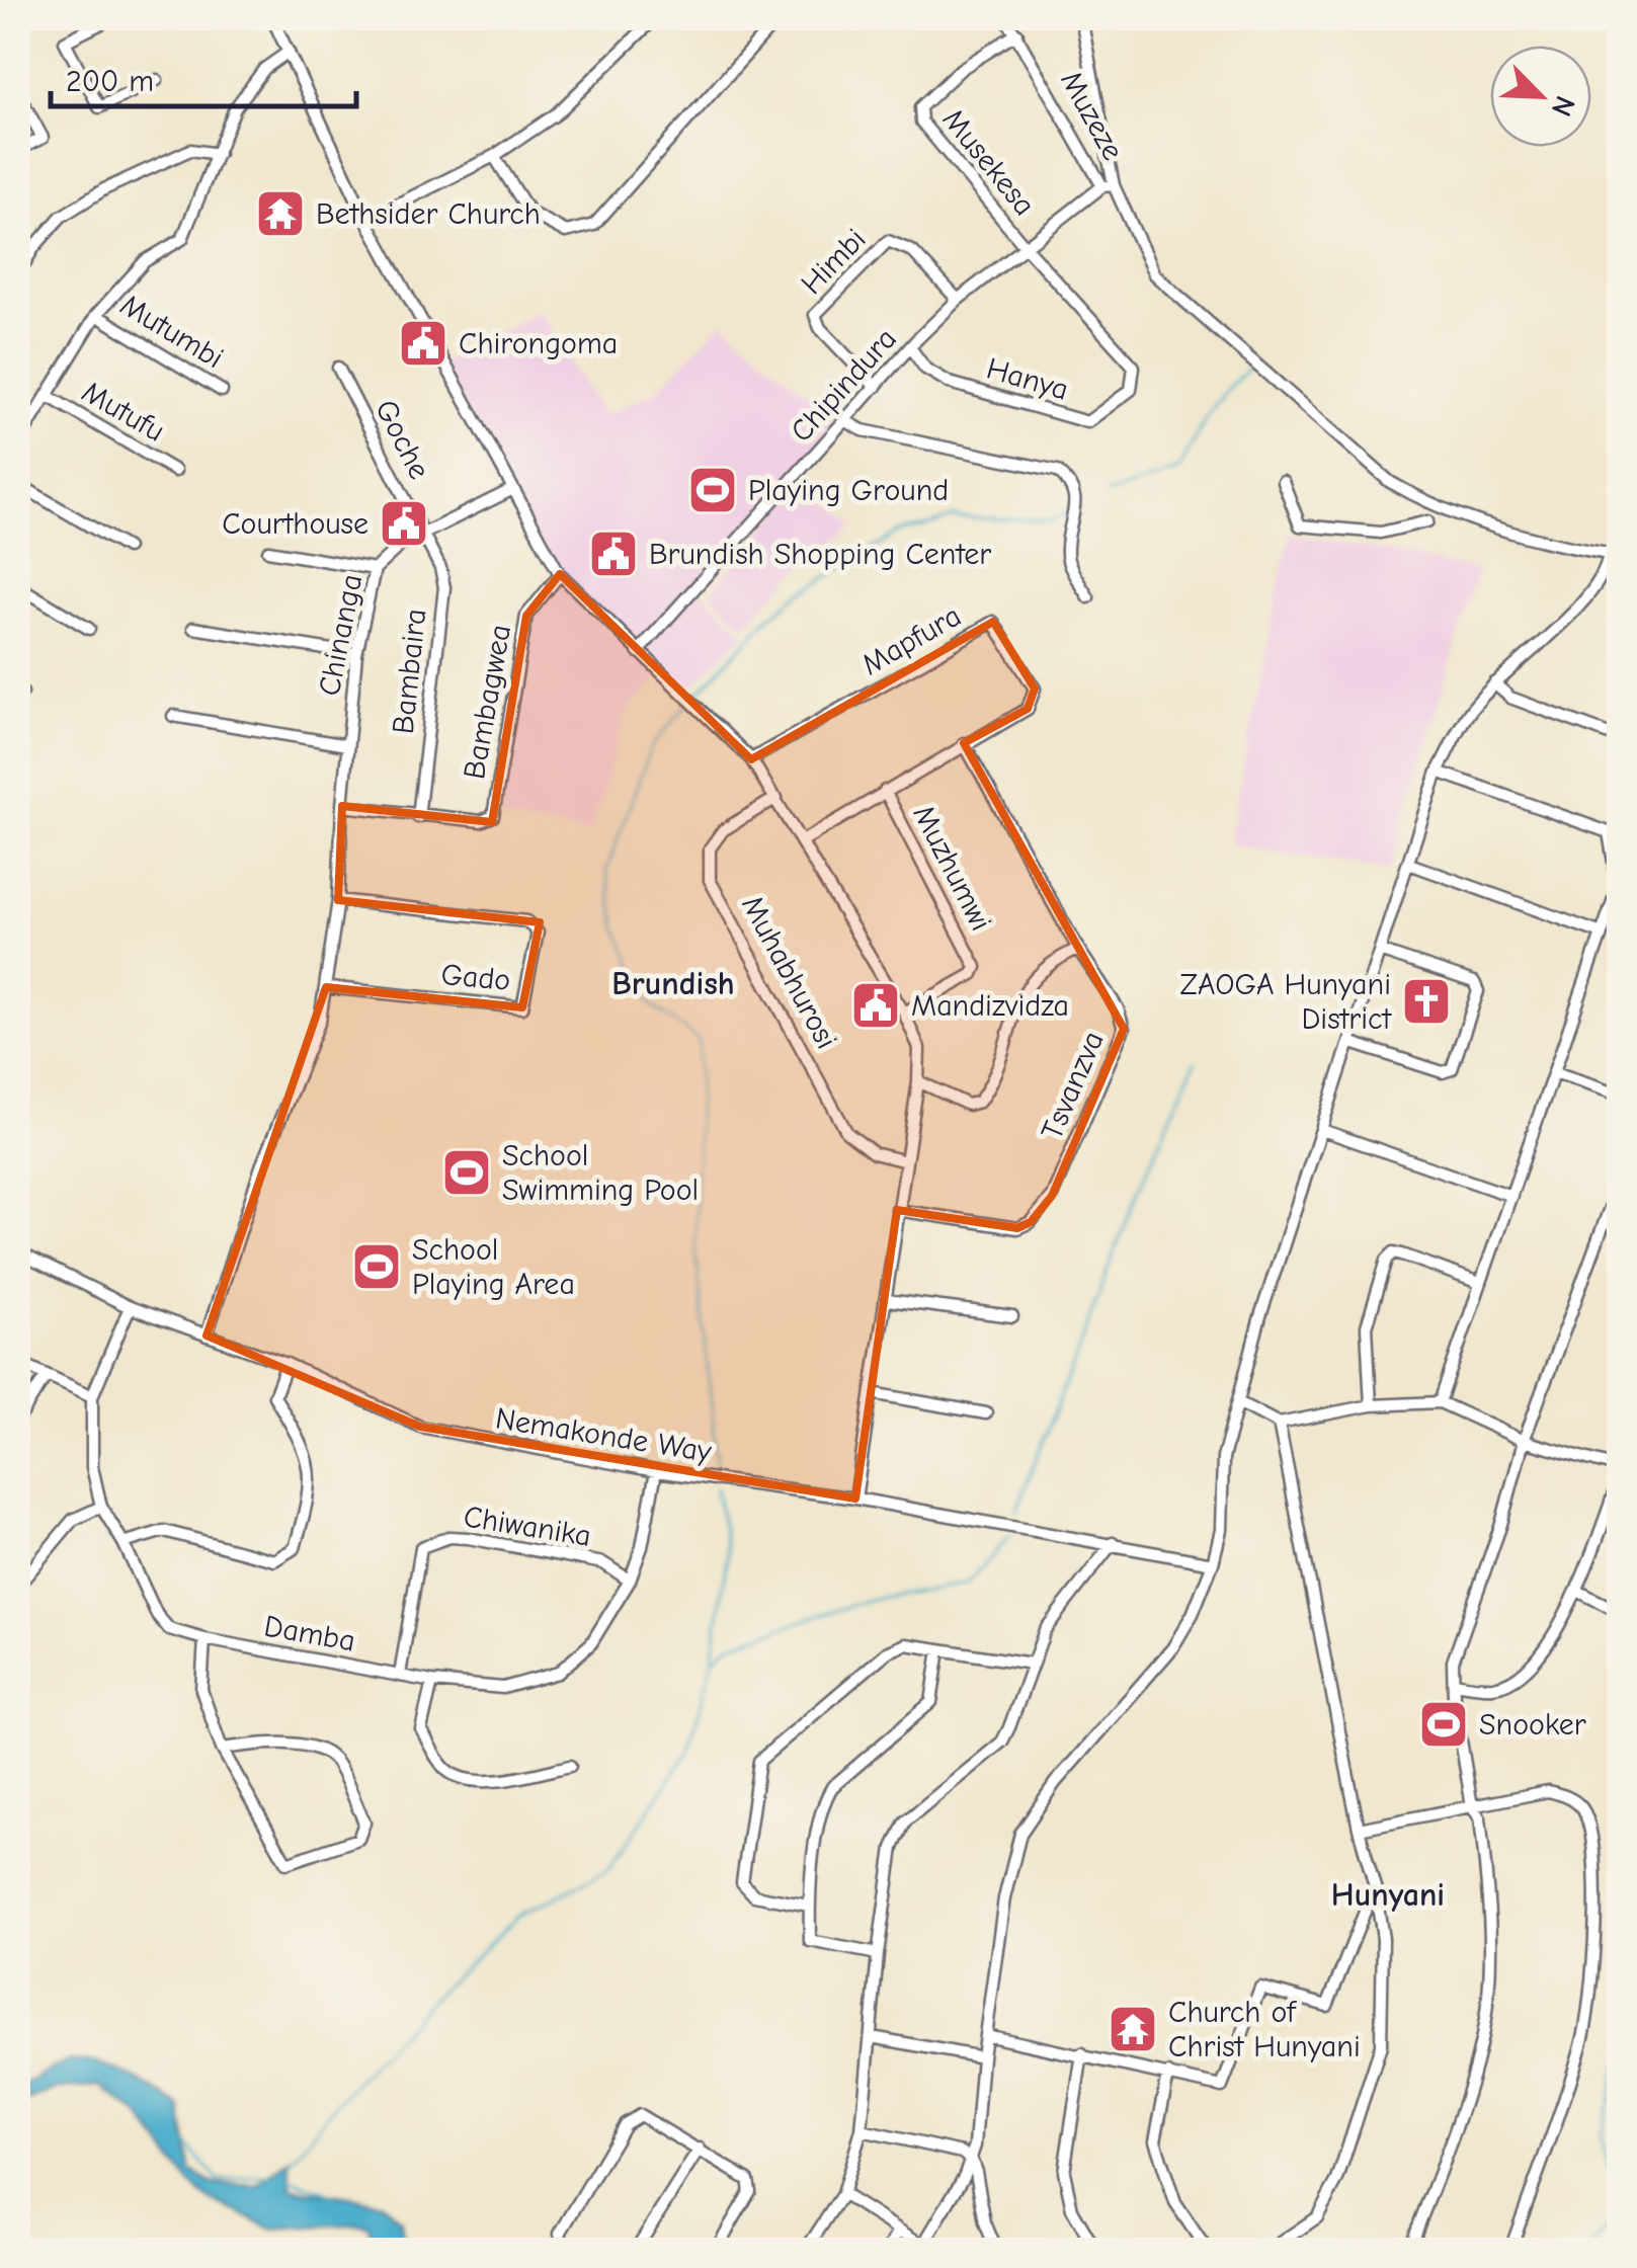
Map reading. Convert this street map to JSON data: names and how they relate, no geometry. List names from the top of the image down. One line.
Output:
{"streets":{"street":["Muzeze","Musekesa","Himbi","Mutumbi","Hanya","Chipindura","Mutufu","Goche","Chinanga","Mapfura","Bambaira","Bambagwea","Muzhumwi","Muhabhurosi","Gado","Tsvanzva","Nemakonde Way","Chiwanika","Damba"]},"crossings":[["Muzeze","Musekesa"],["Muzeze","Chipindura"],["Musekesa","Hanya"],["Musekesa","Chipindura"],["Himbi","Chipindura"],["Hanya","Chipindura"],["Goche","Chinanga"],["Goche","Bambaira"],["Chinanga","Bambaira"],["Chinanga","Bambagwea"],["Chinanga","Gado"],["Chinanga","Nemakonde Way"],["Mapfura","Muzhumwi"],["Mapfura","Tsvanzva"],["Bambaira","Bambagwea"],["Nemakonde Way","Damba"],["Chiwanika","Damba"]],"districts":["Brundish","Hunyani"],"places":{"temple":["Bethsider Church","Church of Christ Hunyani"],"public building":["Chirongoma","Courthouse","Brundish Shopping Center","Mandizvidza"],"sports":["Playing Ground","School Swimming Pool","School Playing Area","Snooker"],"church":["ZAOGA Hunyani District"]},"scale_bar":"200 m","north":"bottom right"}
